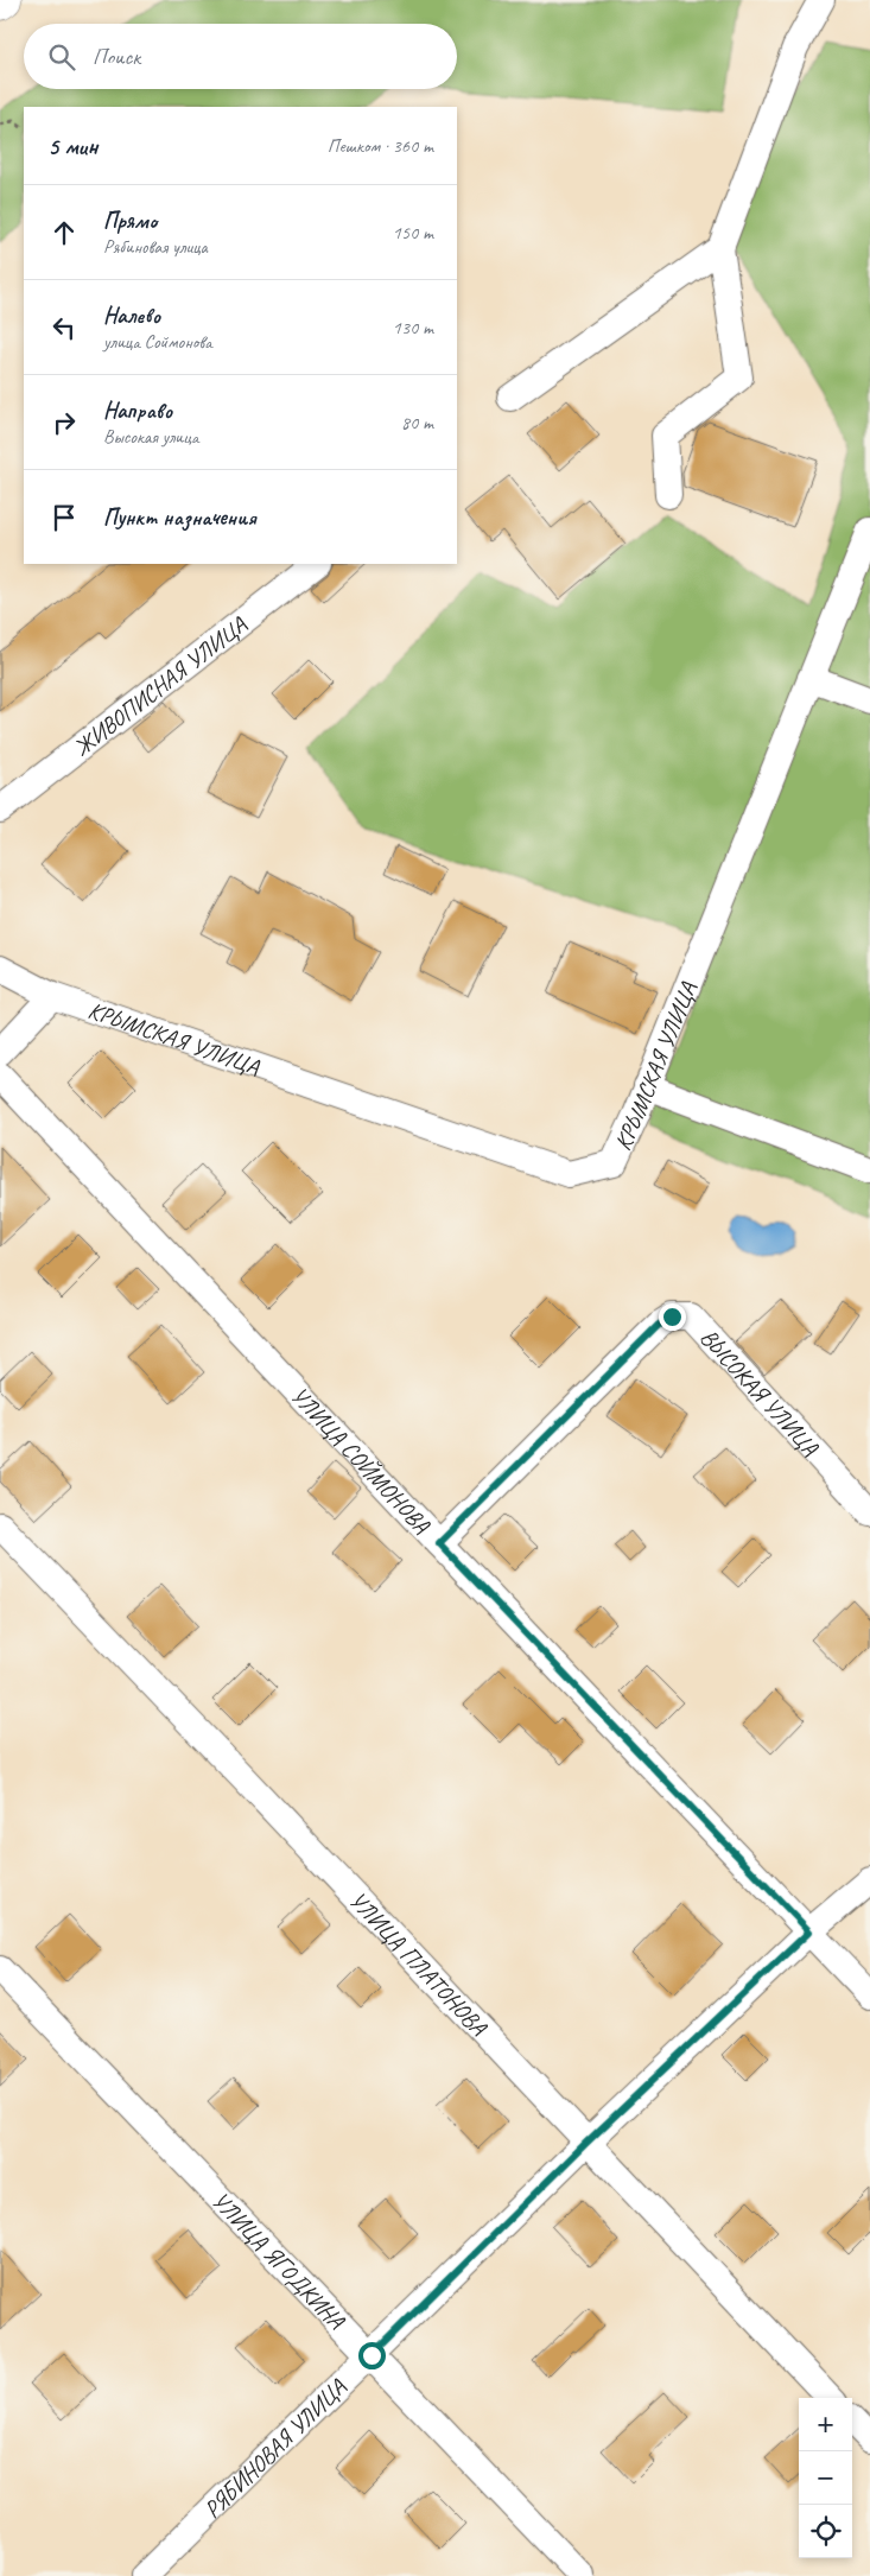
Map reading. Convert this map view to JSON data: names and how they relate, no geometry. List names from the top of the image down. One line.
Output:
{"streets":{"street":["ЖИВОПИСНАЯ УЛИЦА","КРЫМСКАЯ УЛИЦА","ВЫСОКАЯ УЛИЦА","УЛИЦА СОЙМОНОВА","УЛИЦА ПЛАТОНОВА","УЛИЦА ЯГОДКИНА","РЯБИНОВАЯ УЛИЦА"]},"crossings":[["ВЫСОКАЯ УЛИЦА","УЛИЦА СОЙМОНОВА"],["УЛИЦА СОЙМОНОВА","РЯБИНОВАЯ УЛИЦА"],["УЛИЦА ПЛАТОНОВА","РЯБИНОВАЯ УЛИЦА"],["УЛИЦА ЯГОДКИНА","РЯБИНОВАЯ УЛИЦА"]],"page":{"search":"Поиск","heading":["5 мин","Пешком · 360 m"],"list":[["Прямо","Рябиновая улица","150 m"],["Налево","улица Соймонова","130 m"],["Направо","Высокая улица","80 m"],"Пункт назначения"],"map_buttons":["+","−"]}}
